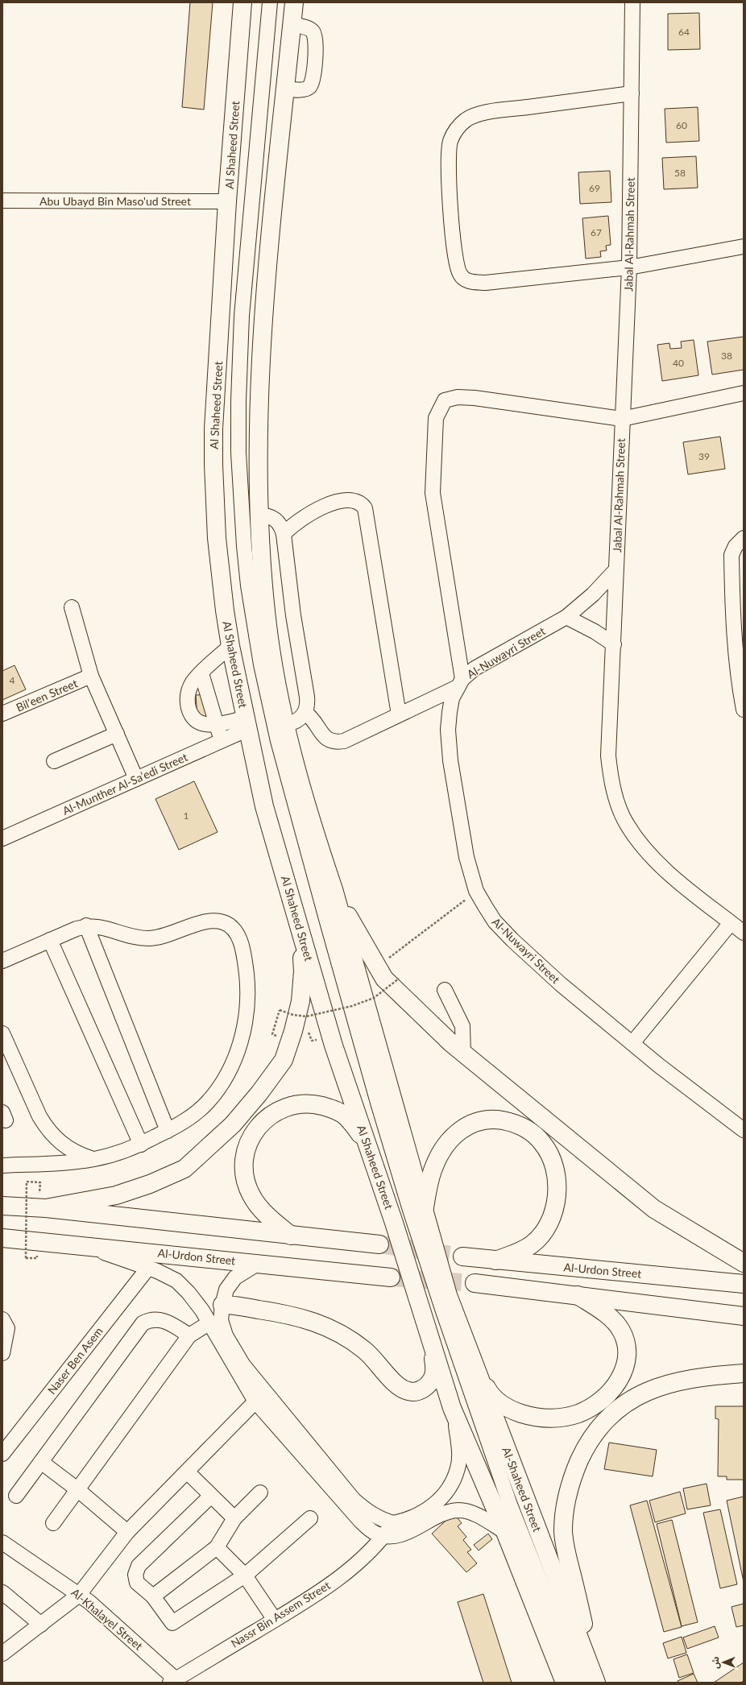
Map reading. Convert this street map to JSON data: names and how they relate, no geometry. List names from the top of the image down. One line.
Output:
{"streets":{"highway":["Al Shaheed Street","Al-Urdon Street","Al-Shaheed Street"],"street":["Abu Ubayd Bin Maso'ud Street","Jabal Al-Rahmah Street","Al-Nuwayri Street","Bil’een Street","Al-Munther Al-Sa’edi Street","Naser Ben Asem","Nassr Bin Assem Street","Al-Khalayel Street"]},"crossings":[["Al Shaheed Street","Abu Ubayd Bin Maso'ud Street"],["Al Shaheed Street","Al-Munther Al-Sa’edi Street"],["Jabal Al-Rahmah Street","Al-Nuwayri Street"],["Nassr Bin Assem Street","Al-Khalayel Street"]],"house_numbers":["64","60","58","69","67","38","40","39","4","1"],"north":"left"}
